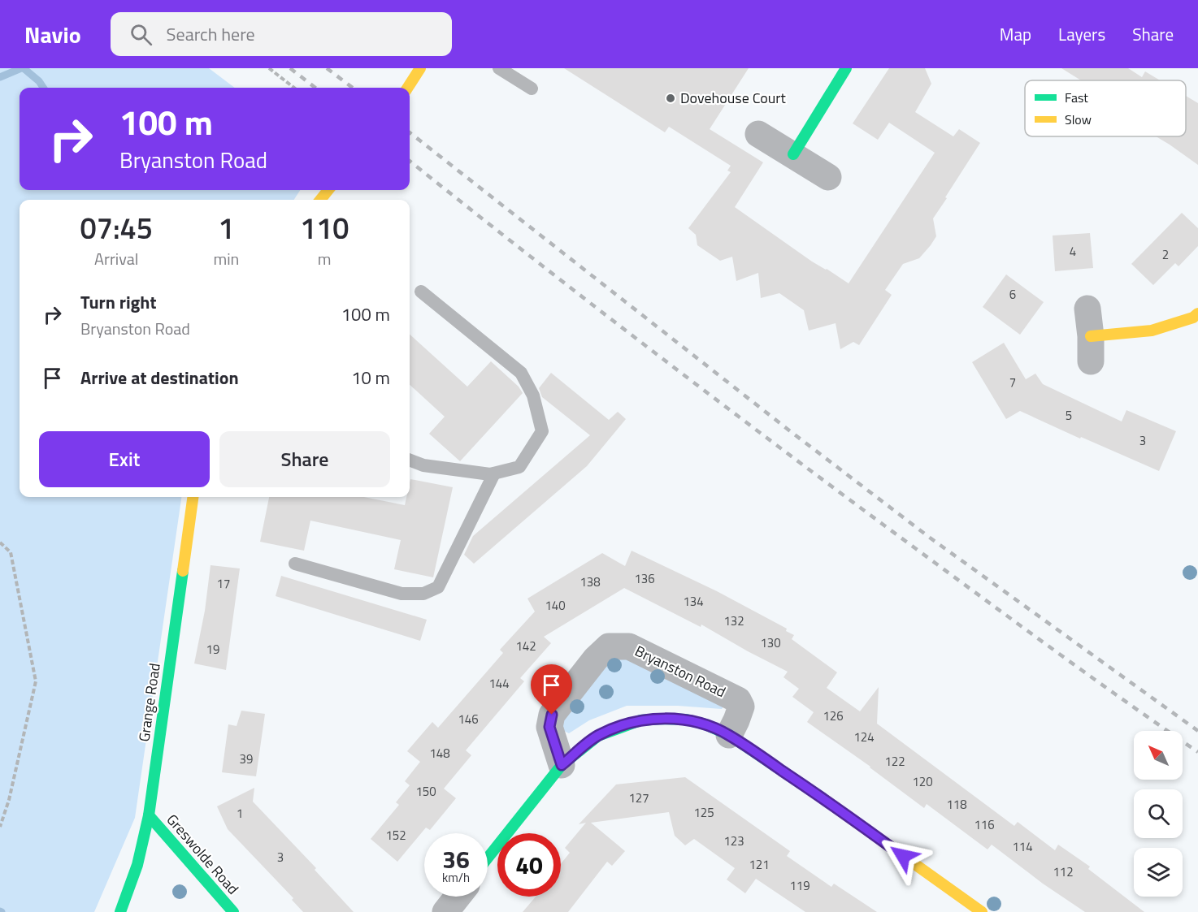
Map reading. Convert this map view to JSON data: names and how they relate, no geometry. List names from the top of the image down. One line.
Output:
{"streets":{"street":["Bryanston Road","Grange Road","Greswolde Road"]},"crossings":[["Grange Road","Greswolde Road"]],"places":["Dovehouse Court"],"house_numbers":["4","2","6","7","5","3","136","138","17","134","140","132","130","142","19","144","126","146","124","148","39","122","120","150","127","118","125","1","116","152","123","114","3","121","112","119"],"legend":["Fast","Slow"],"north":"top left","page":{"header":"Navio","search":"Search here","nav":["Map","Layers","Share"],"turn":["100 m","Bryanston Road"],"eta":["07:45","Arrival","1","min","110","m"],"list":[{"name":"Turn right","note":"Bryanston Road","value":"100 m"},{"name":"Arrive at destination","value":"10 m"}],"buttons":["Exit","Share"],"speed":"36 km/h","limit":"40"}}
